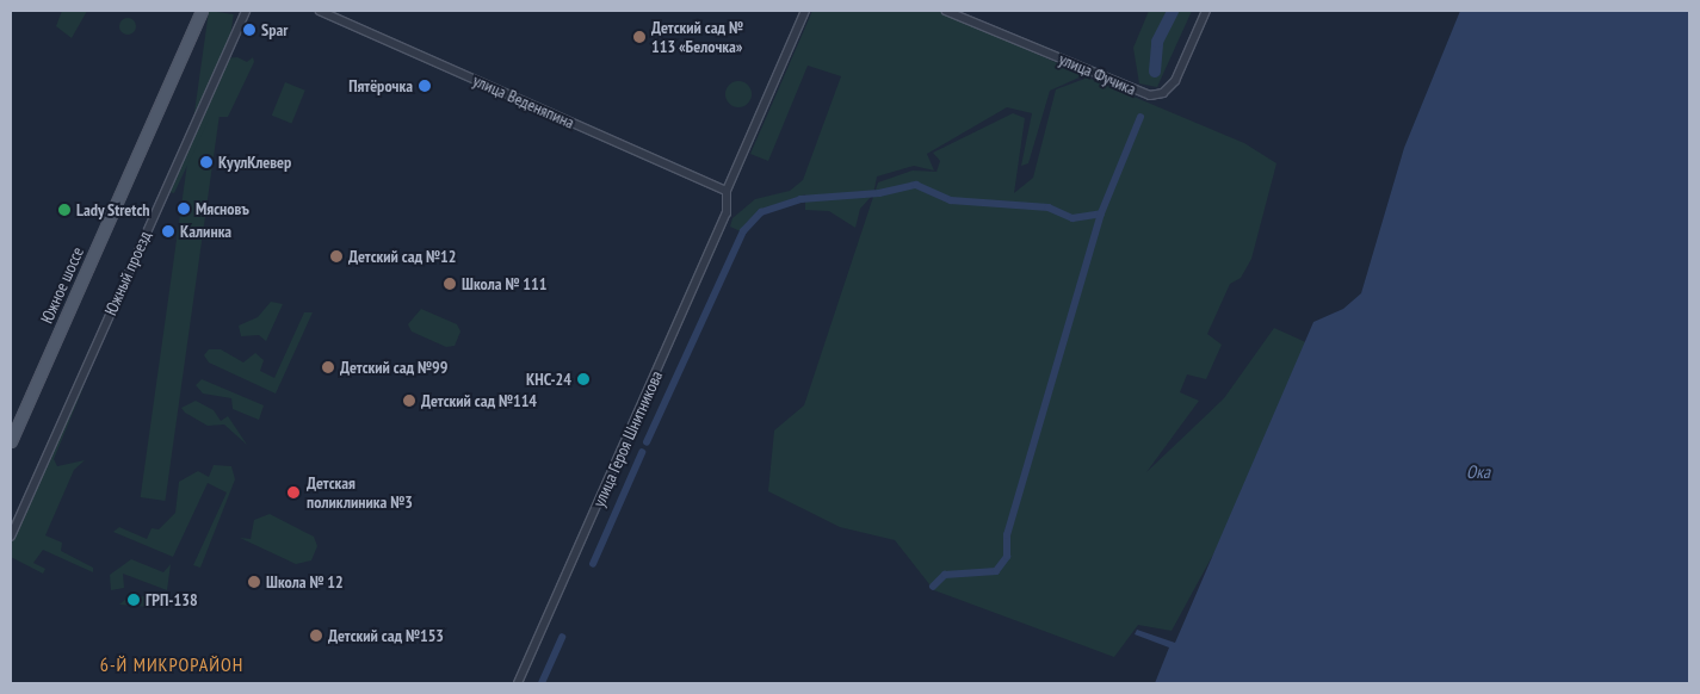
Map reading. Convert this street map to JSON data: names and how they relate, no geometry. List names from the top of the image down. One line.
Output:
{"streets":{"main road":["Южное шоссе"],"street":["улица Фучика","улица Веденяпина","Южный проезд","улица Героя Шнитникова"]},"crossings":[["улица Веденяпина","улица Героя Шнитникова"]],"districts":["6-Й МИКРОРАЙОН"],"water":["Ока"],"places":["Spar","Детский сад № 113 «Белочка»","Пятёрочка","КуулКлевер","Мясновъ","Lady Stretch","Калинка","Детский сад №12","Школа № 111","Детский сад №99","КНС-24","Детский сад №114","Детская поликлиника №3","Школа № 12","ГРП-138","Детский сад №153"]}
